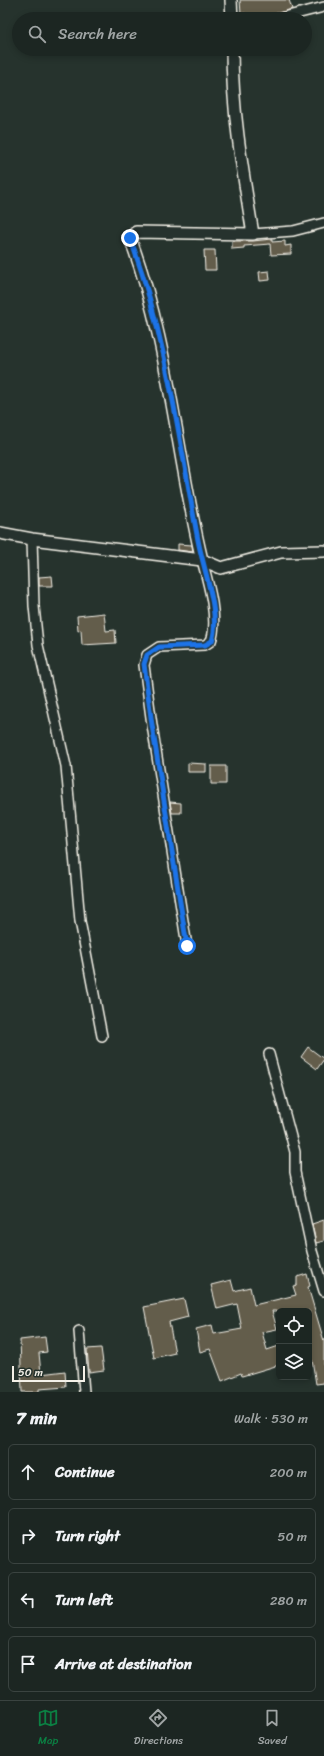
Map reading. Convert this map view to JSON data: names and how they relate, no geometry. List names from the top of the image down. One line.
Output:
{"scale_bar":"50 m","page":{"search":"Search here","scale":"50 m","heading":["7 min","Walk · 530 m"],"list":[["Continue","200 m"],["Turn right","50 m"],["Turn left","280 m"],"Arrive at destination"],"nav":["Map","Directions","Saved"]}}
